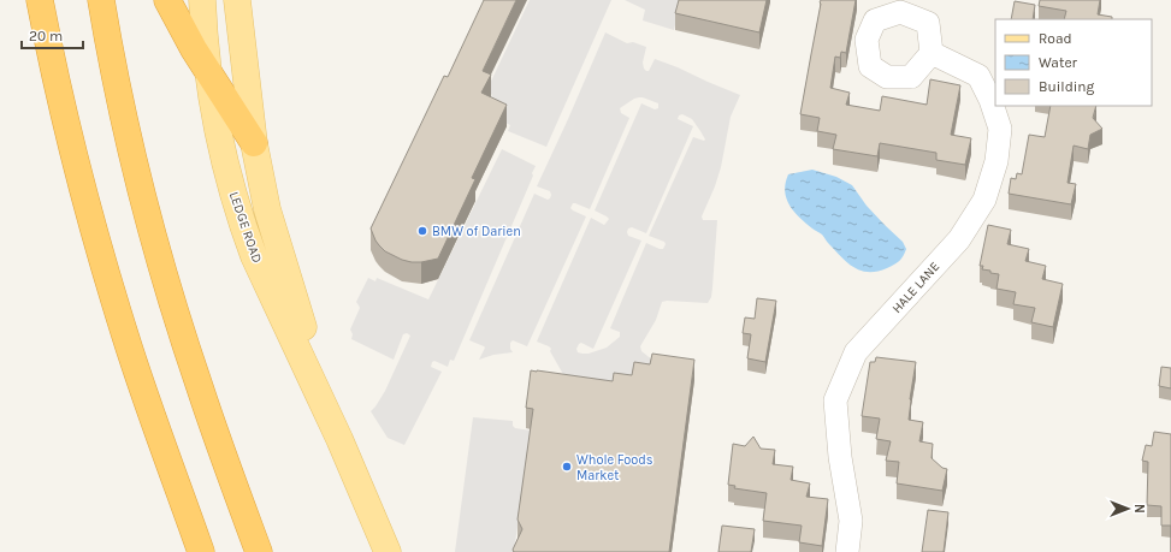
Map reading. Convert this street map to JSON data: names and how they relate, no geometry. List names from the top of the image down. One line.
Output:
{"streets":{"main road":["LEDGE ROAD"],"street":["HALE LANE"]},"places":["BMW of Darien","Whole Foods Market"],"legend":["Road","Water","Building"],"scale_bar":"20 m","north":"right"}
